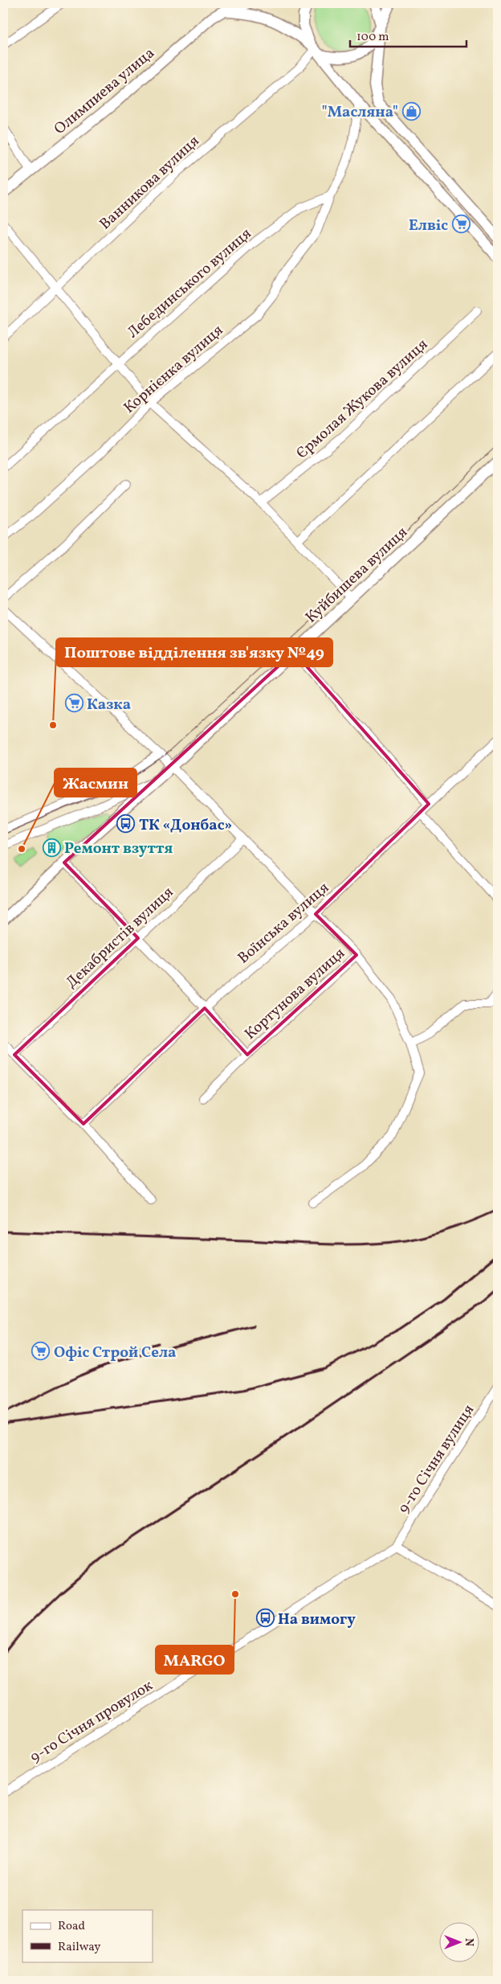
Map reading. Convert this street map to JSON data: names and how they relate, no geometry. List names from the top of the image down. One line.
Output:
{"streets":{"main road":["Олимпиева улица","Куйбишева вулиця"],"street":["Ванникова вулиця","Лебединського вулиця","Корнієнка вулиця","Єрмолая Жукова вулиця","Воїнська вулиця","Декабристів вулиця","Кортунова вулиця","9-го Січня вулиця","9-го Січня провулок"]},"crossings":[["Лебединського вулиця","Корнієнка вулиця"],["9-го Січня вулиця","9-го Січня провулок"]],"places":{"shop":["\"Масляна\""],"supermarket":["Елвіс","Казка","Офіс Строй Села"],"other":["Поштове відділення зв'язку №49","Жасмин","MARGO"],"bus stop":["ТК «Донбас»","На вимогу"],"building":["Ремонт взуття"]},"legend":["Road","Railway"],"scale_bar":"100 m","north":"right"}
